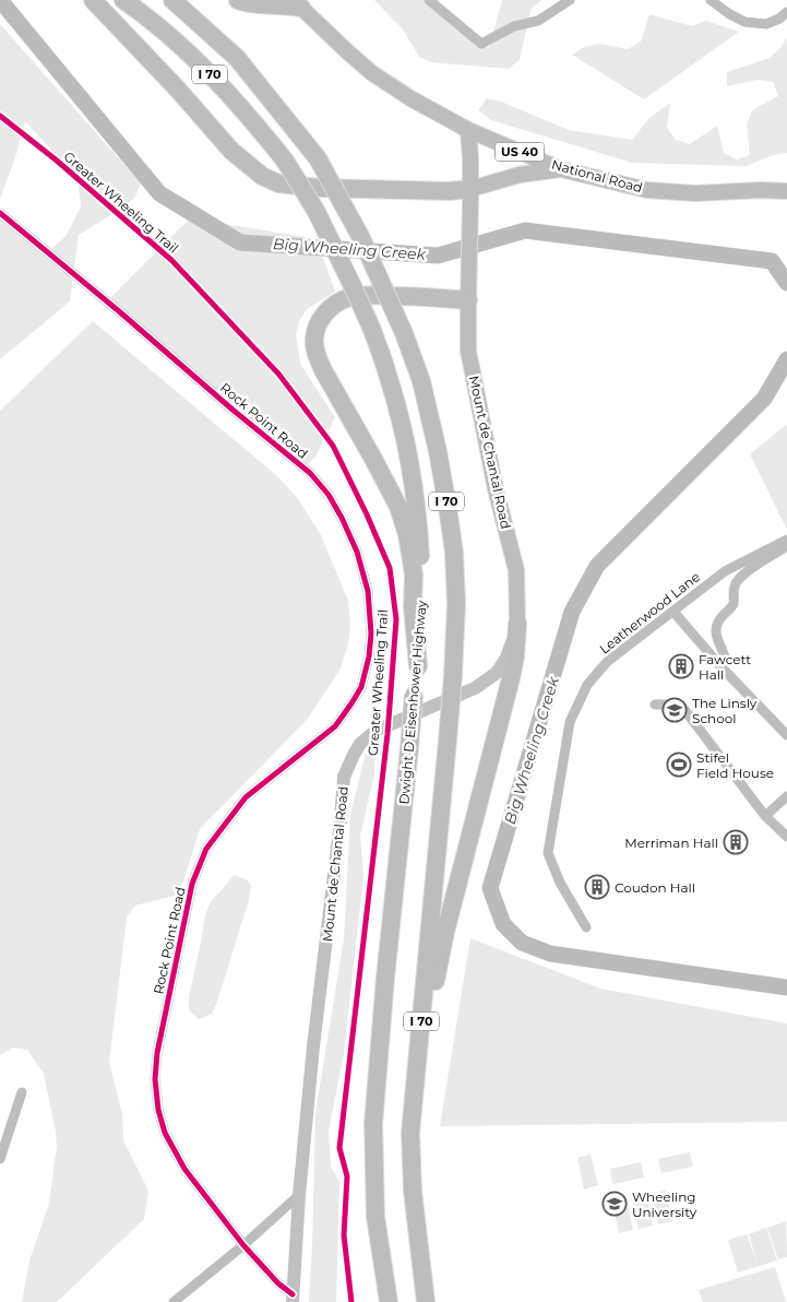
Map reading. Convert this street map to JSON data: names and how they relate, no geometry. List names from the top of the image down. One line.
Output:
{"streets":{"highway":["I 70","Dwight D Eisenhower Highway"],"main road":["US 40","National Road","Mount de Chantal Road"],"street":["Rock Point Road","Leatherwood Lane"],"cycle path":["Greater Wheeling Trail"]},"crossings":[["National Road","Mount de Chantal Road"],["Rock Point Road","Mount de Chantal Road"]],"water":["Big Wheeling Creek"],"places":{"building":["Fawcett Hall","Merriman Hall","Coudon Hall"],"school or university":["The Linsly School","Wheeling University"],"sports":["Stifel Field House"]}}
